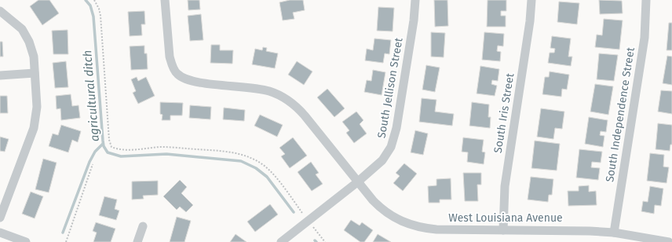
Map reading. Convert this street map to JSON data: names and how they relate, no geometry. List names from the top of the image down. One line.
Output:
{"streets":{"street":["South Jellison Street","South Iris Street","South Independence Street","West Louisiana Avenue"]},"crossings":[["South Jellison Street","West Louisiana Avenue"],["South Iris Street","West Louisiana Avenue"],["South Independence Street","West Louisiana Avenue"]],"water":["agricultural ditch"]}
